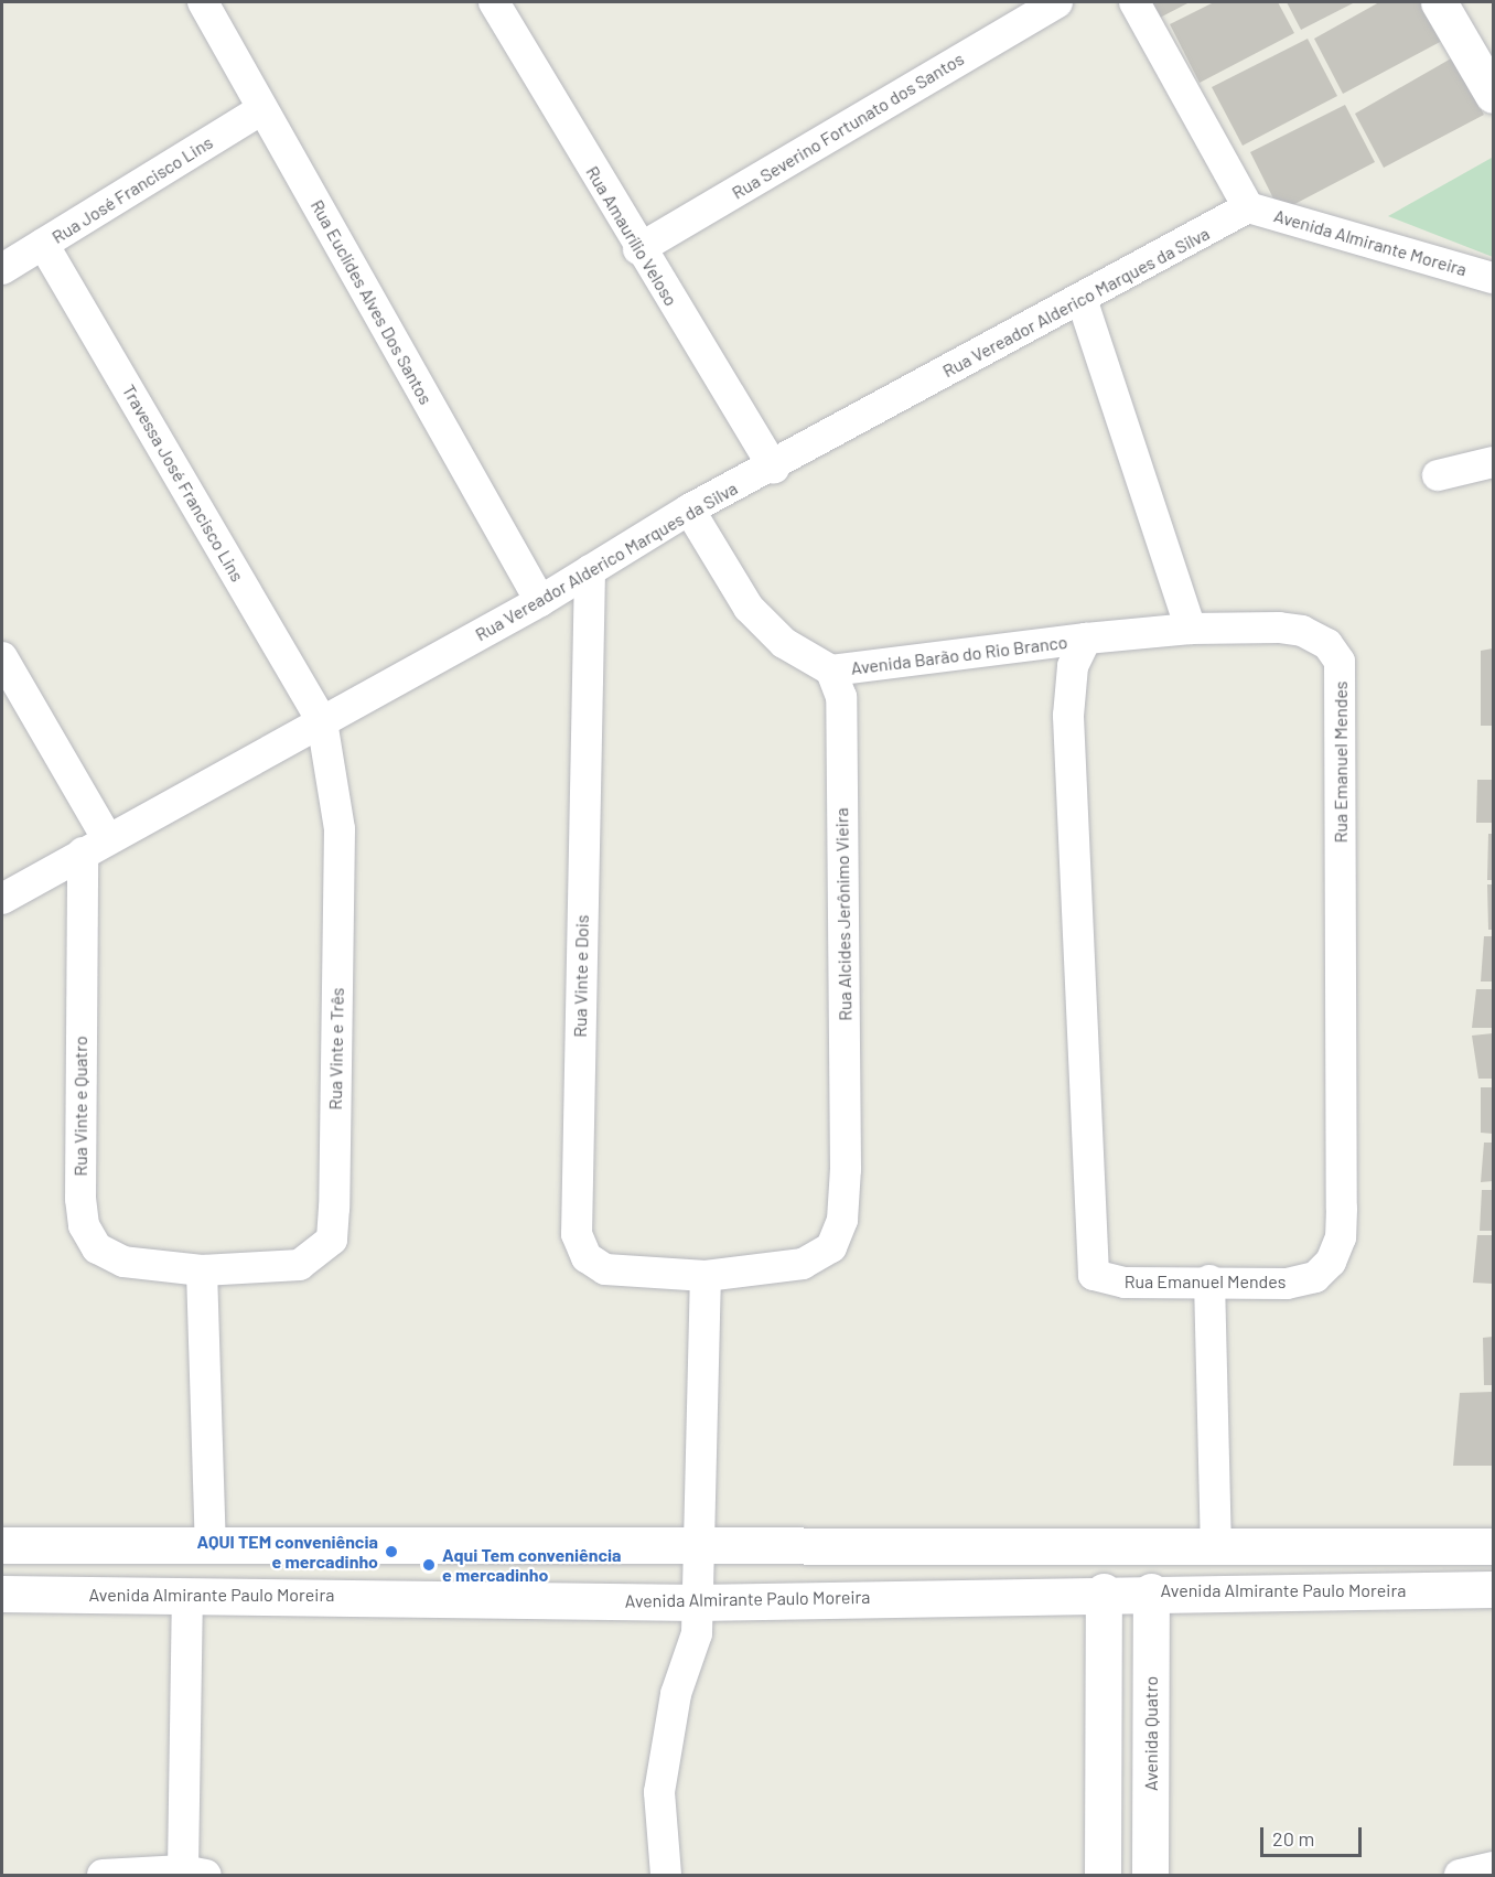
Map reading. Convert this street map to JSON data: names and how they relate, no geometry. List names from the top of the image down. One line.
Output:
{"streets":{"main road":["Avenida Almirante Paulo Moreira","Avenida Quatro"],"street":["Rua Severino Fortunato dos Santos","Rua José Francisco Lins","Rua Amaurílio Veloso","Avenida Almirante Moreira","Rua Euclídes Alves Dos Santos","Rua Vereador Alderico Marques da Silva","Travessa José Francisco Lins","Avenida Barão do Rio Branco","Rua Emanuel Mendes","Rua Alcides Jerônimo Vieira","Rua Vinte e Dois","Rua Vinte e Três","Rua Vinte e Quatro"]},"crossings":[["Rua Severino Fortunato dos Santos","Rua Amaurílio Veloso"],["Rua José Francisco Lins","Rua Euclídes Alves Dos Santos"],["Rua José Francisco Lins","Travessa José Francisco Lins"],["Rua Amaurílio Veloso","Rua Vereador Alderico Marques da Silva"],["Avenida Almirante Moreira","Rua Vereador Alderico Marques da Silva"],["Rua Euclídes Alves Dos Santos","Rua Vereador Alderico Marques da Silva"],["Rua Vereador Alderico Marques da Silva","Travessa José Francisco Lins"],["Rua Vereador Alderico Marques da Silva","Rua Vinte e Dois"],["Rua Vereador Alderico Marques da Silva","Rua Vinte e Três"],["Rua Vereador Alderico Marques da Silva","Rua Vinte e Quatro"],["Travessa José Francisco Lins","Rua Vinte e Três"],["Avenida Barão do Rio Branco","Rua Emanuel Mendes"],["Avenida Barão do Rio Branco","Rua Alcides Jerônimo Vieira"],["Rua Alcides Jerônimo Vieira","Rua Vinte e Dois"],["Rua Vinte e Três","Rua Vinte e Quatro"],["Avenida Almirante Paulo Moreira","Avenida Quatro"]],"places":["AQUI TEM conveniência e mercadinho","Aqui Tem conveniência e mercadinho"],"scale_bar":"20 m"}
